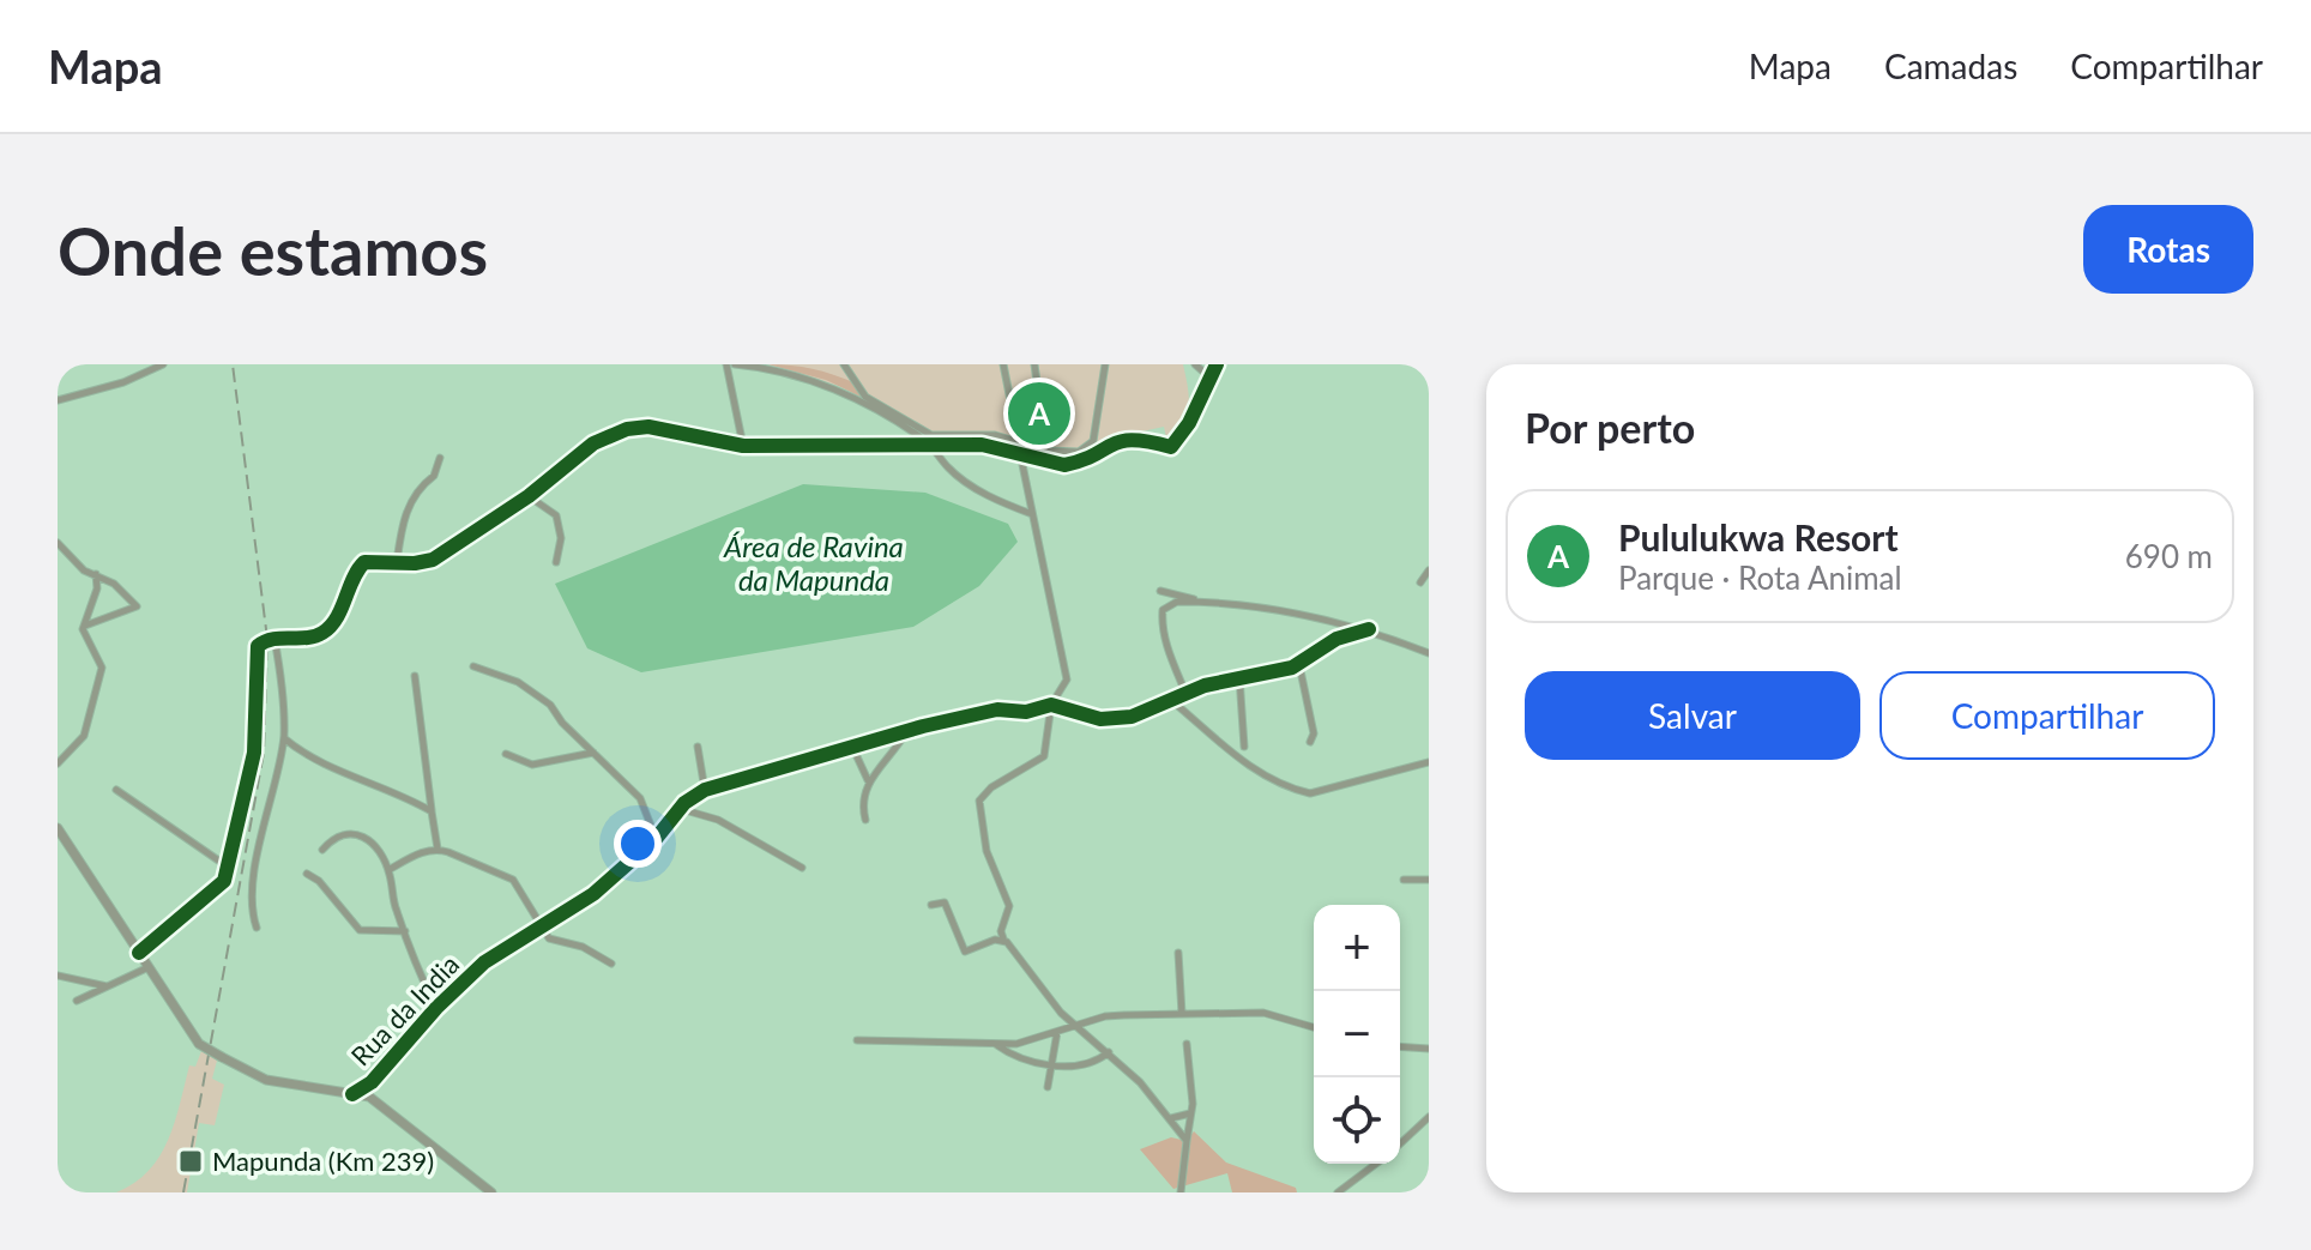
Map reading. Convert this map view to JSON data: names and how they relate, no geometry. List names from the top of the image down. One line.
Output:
{"streets":{"street":["Rua da India"]},"water":["Área de Ravina da Mapunda"],"places":{"transit":["Mapunda (Km 239)"]},"page":{"header":"Mapa","nav":["Mapa","Camadas","Compartilhar"],"buttons":["Rotas",["Salvar","Compartilhar"]],"title":"Onde estamos","heading":"Por perto","pins":"A","list":[{"mark":"A","name":"Pululukwa Resort","note":"Parque · Rota Animal","value":"690 m"}],"map_buttons":["+","−"]}}
